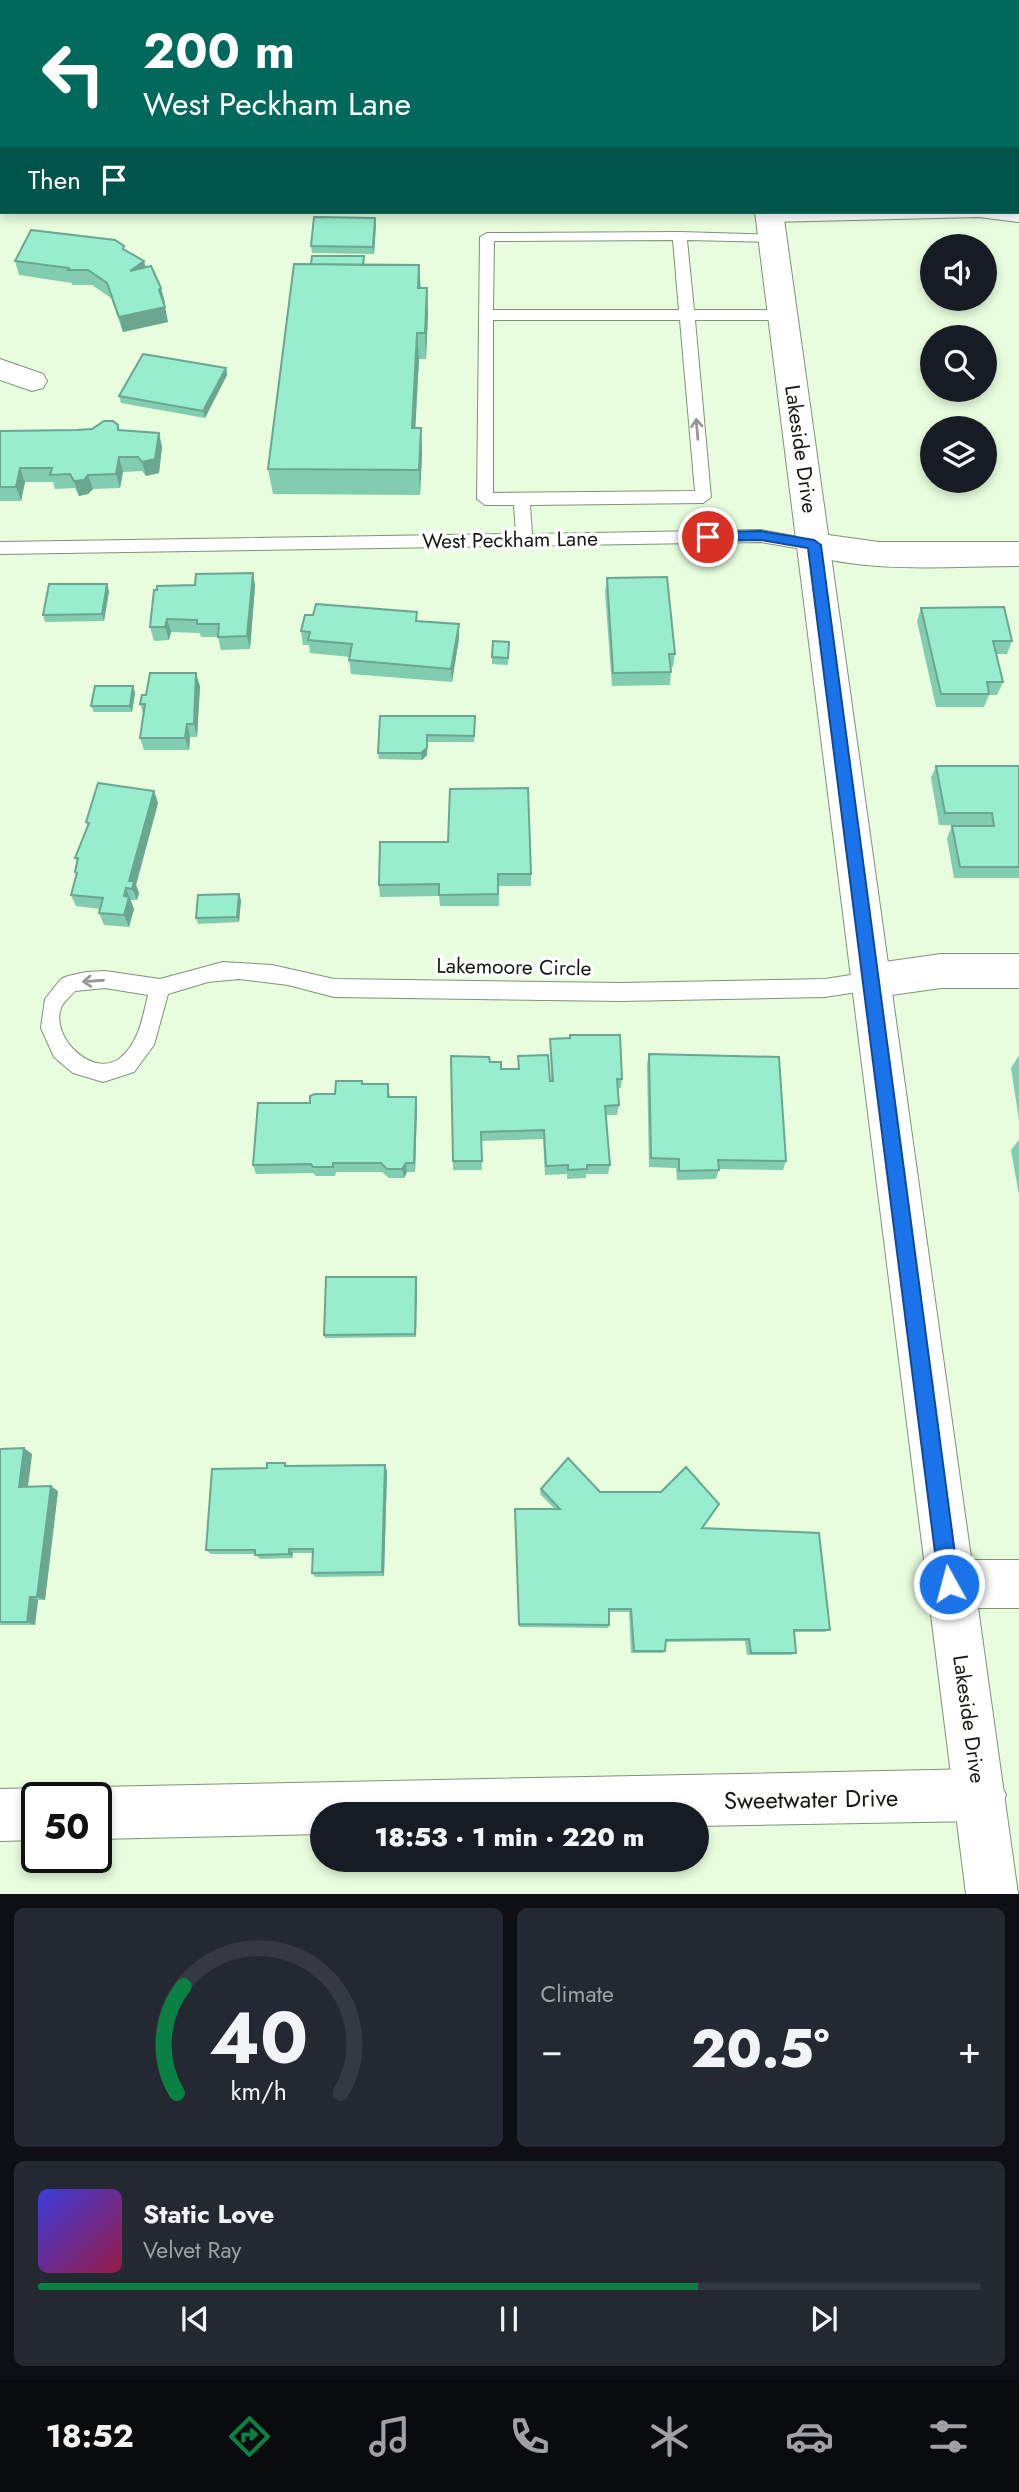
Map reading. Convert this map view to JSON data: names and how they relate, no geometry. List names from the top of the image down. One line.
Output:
{"streets":{"main road":["Lakeside Drive","West Peckham Lane","Sweetwater Drive"],"lane":["Lakemoore Circle"]},"crossings":[["Lakeside Drive","West Peckham Lane"],["Lakeside Drive","Lakemoore Circle"],["Lakeside Drive","Sweetwater Drive"]],"page":{"turn":["200 m","West Peckham Lane"],"then":"Then","limit":"50","trip":"18:53 · 1 min · 220 m","tile":"Climate","heat":["−","20.5°","+"],"song":["Static Love","Velvet Ray"],"tabs":"18:52","gauge":["40","km/h"]}}
